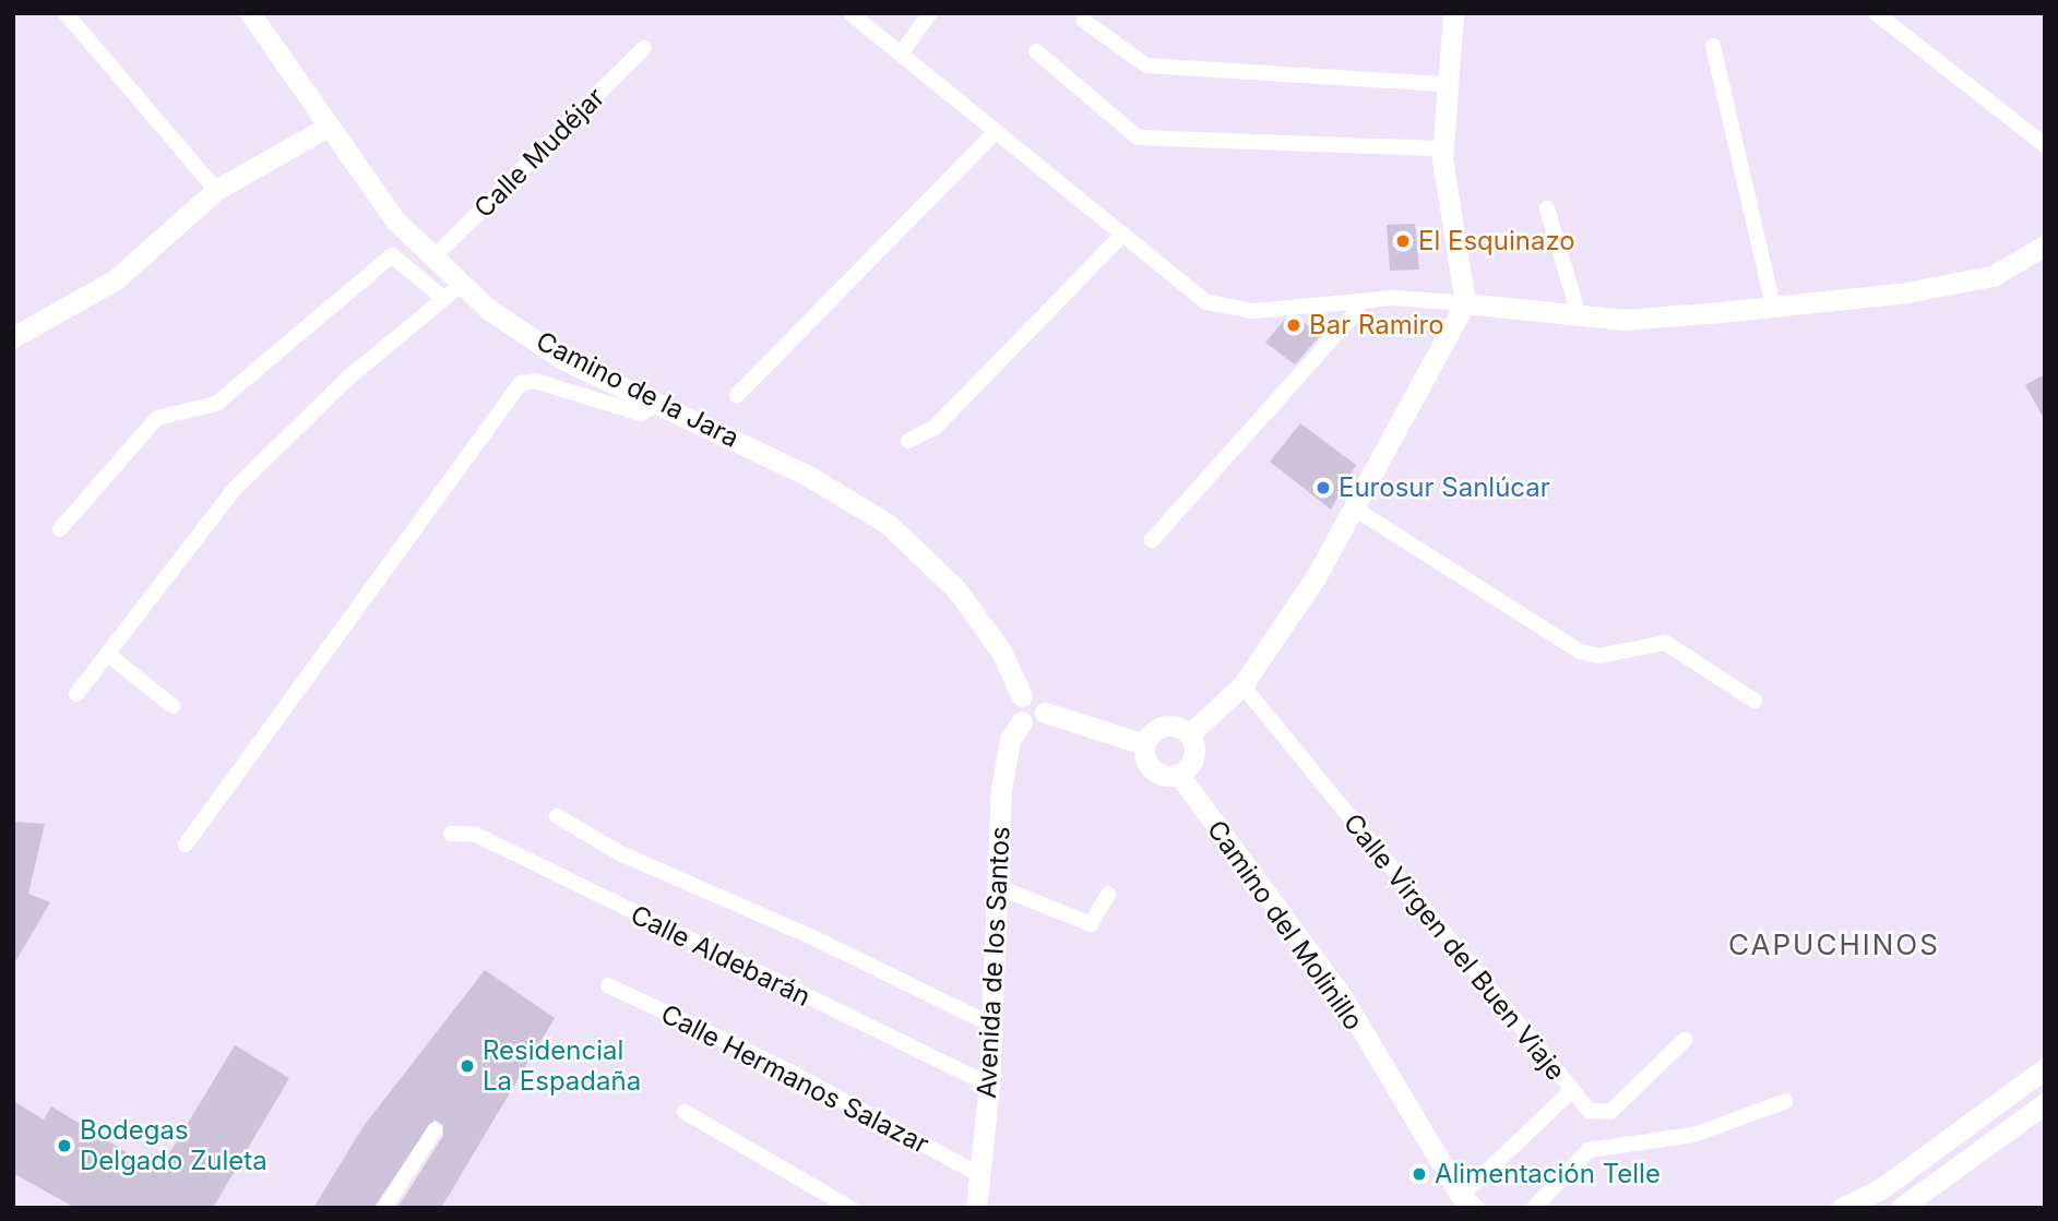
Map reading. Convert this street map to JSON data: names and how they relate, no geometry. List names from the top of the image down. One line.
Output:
{"streets":{"street":["Calle Mudéjar","Camino de la Jara","Camino del Molinillo","Calle Virgen del Buen Viaje","Calle Aldebarán","Avenida de los Santos","Calle Hermanos Salazar"]},"crossings":[["Calle Mudéjar","Camino de la Jara"],["Camino de la Jara","Avenida de los Santos"],["Calle Aldebarán","Avenida de los Santos"],["Avenida de los Santos","Calle Hermanos Salazar"]],"districts":["CAPUCHINOS"],"places":["El Esquinazo","Bar Ramiro","Eurosur Sanlúcar","Residencial La Espadaña","Bodegas Delgado Zuleta","Alimentación Telle"]}
